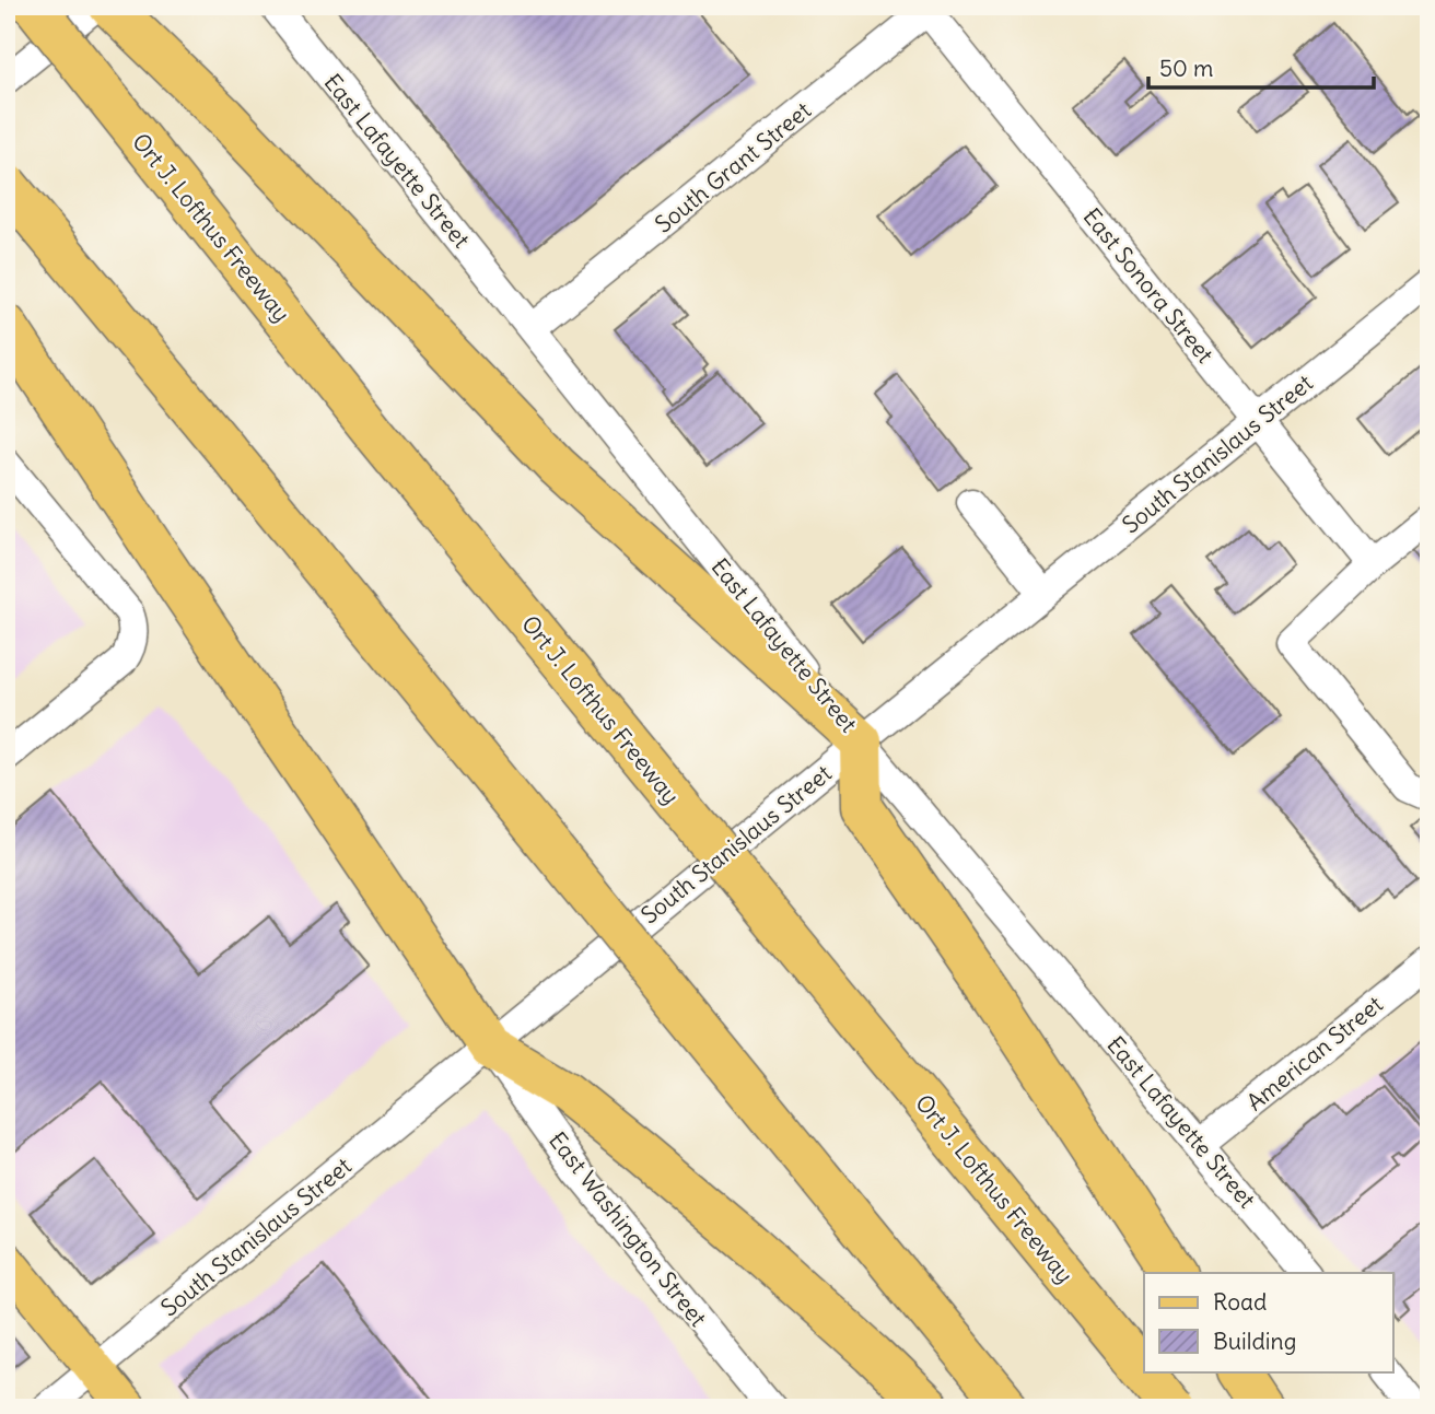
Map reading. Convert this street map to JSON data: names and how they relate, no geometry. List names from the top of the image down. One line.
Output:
{"streets":{"highway":["Ort J. Lofthus Freeway"],"street":["East Lafayette Street","South Grant Street","East Sonora Street","South Stanislaus Street","American Street","East Washington Street"]},"crossings":[["East Lafayette Street","South Grant Street"],["East Lafayette Street","South Stanislaus Street"],["East Lafayette Street","American Street"],["South Grant Street","East Sonora Street"],["East Sonora Street","South Stanislaus Street"],["South Stanislaus Street","East Washington Street"]],"legend":["Road","Building"],"scale_bar":"50 m"}
